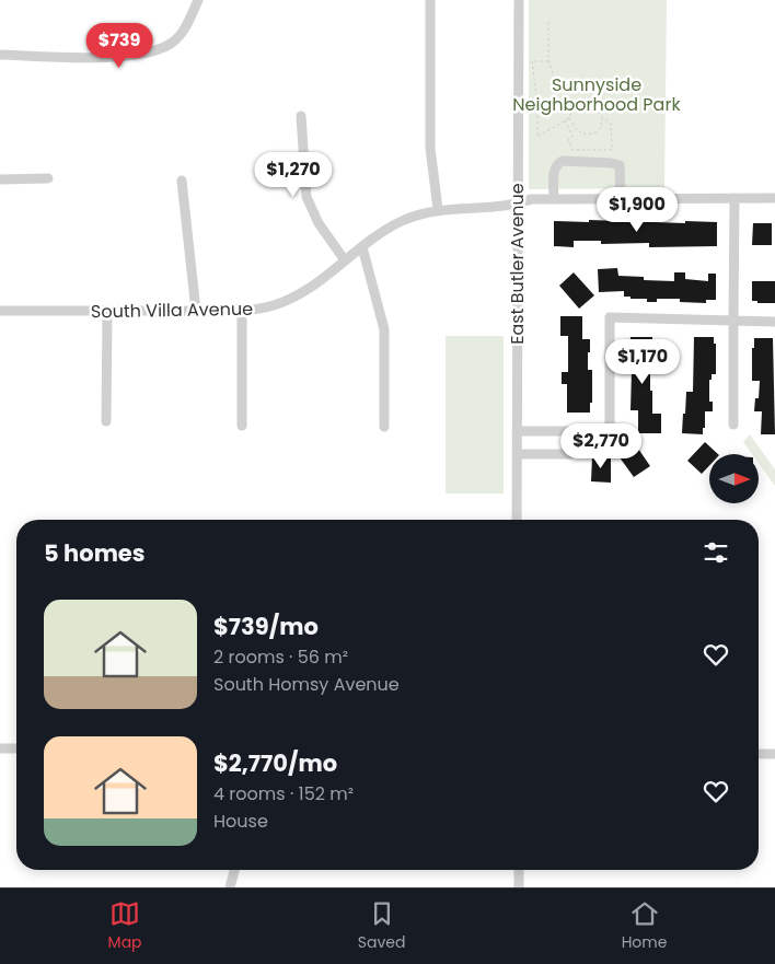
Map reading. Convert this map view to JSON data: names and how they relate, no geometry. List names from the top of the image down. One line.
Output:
{"streets":{"street":["East Butler Avenue","South Villa Avenue"]},"crossings":[["East Butler Avenue","South Villa Avenue"]],"parks":["Sunnyside Neighborhood Park"],"north":"right","page":{"price":["$739","$1,270","$1,900","$1,170","$2,770"],"heading":"5 homes","list":[{"name":"$739/mo","note":"2 rooms · 56 m² · South Homsy Avenue"},{"name":"$2,770/mo","note":"4 rooms · 152 m² · House"}],"tabs":["Map","Saved","Home"]}}
